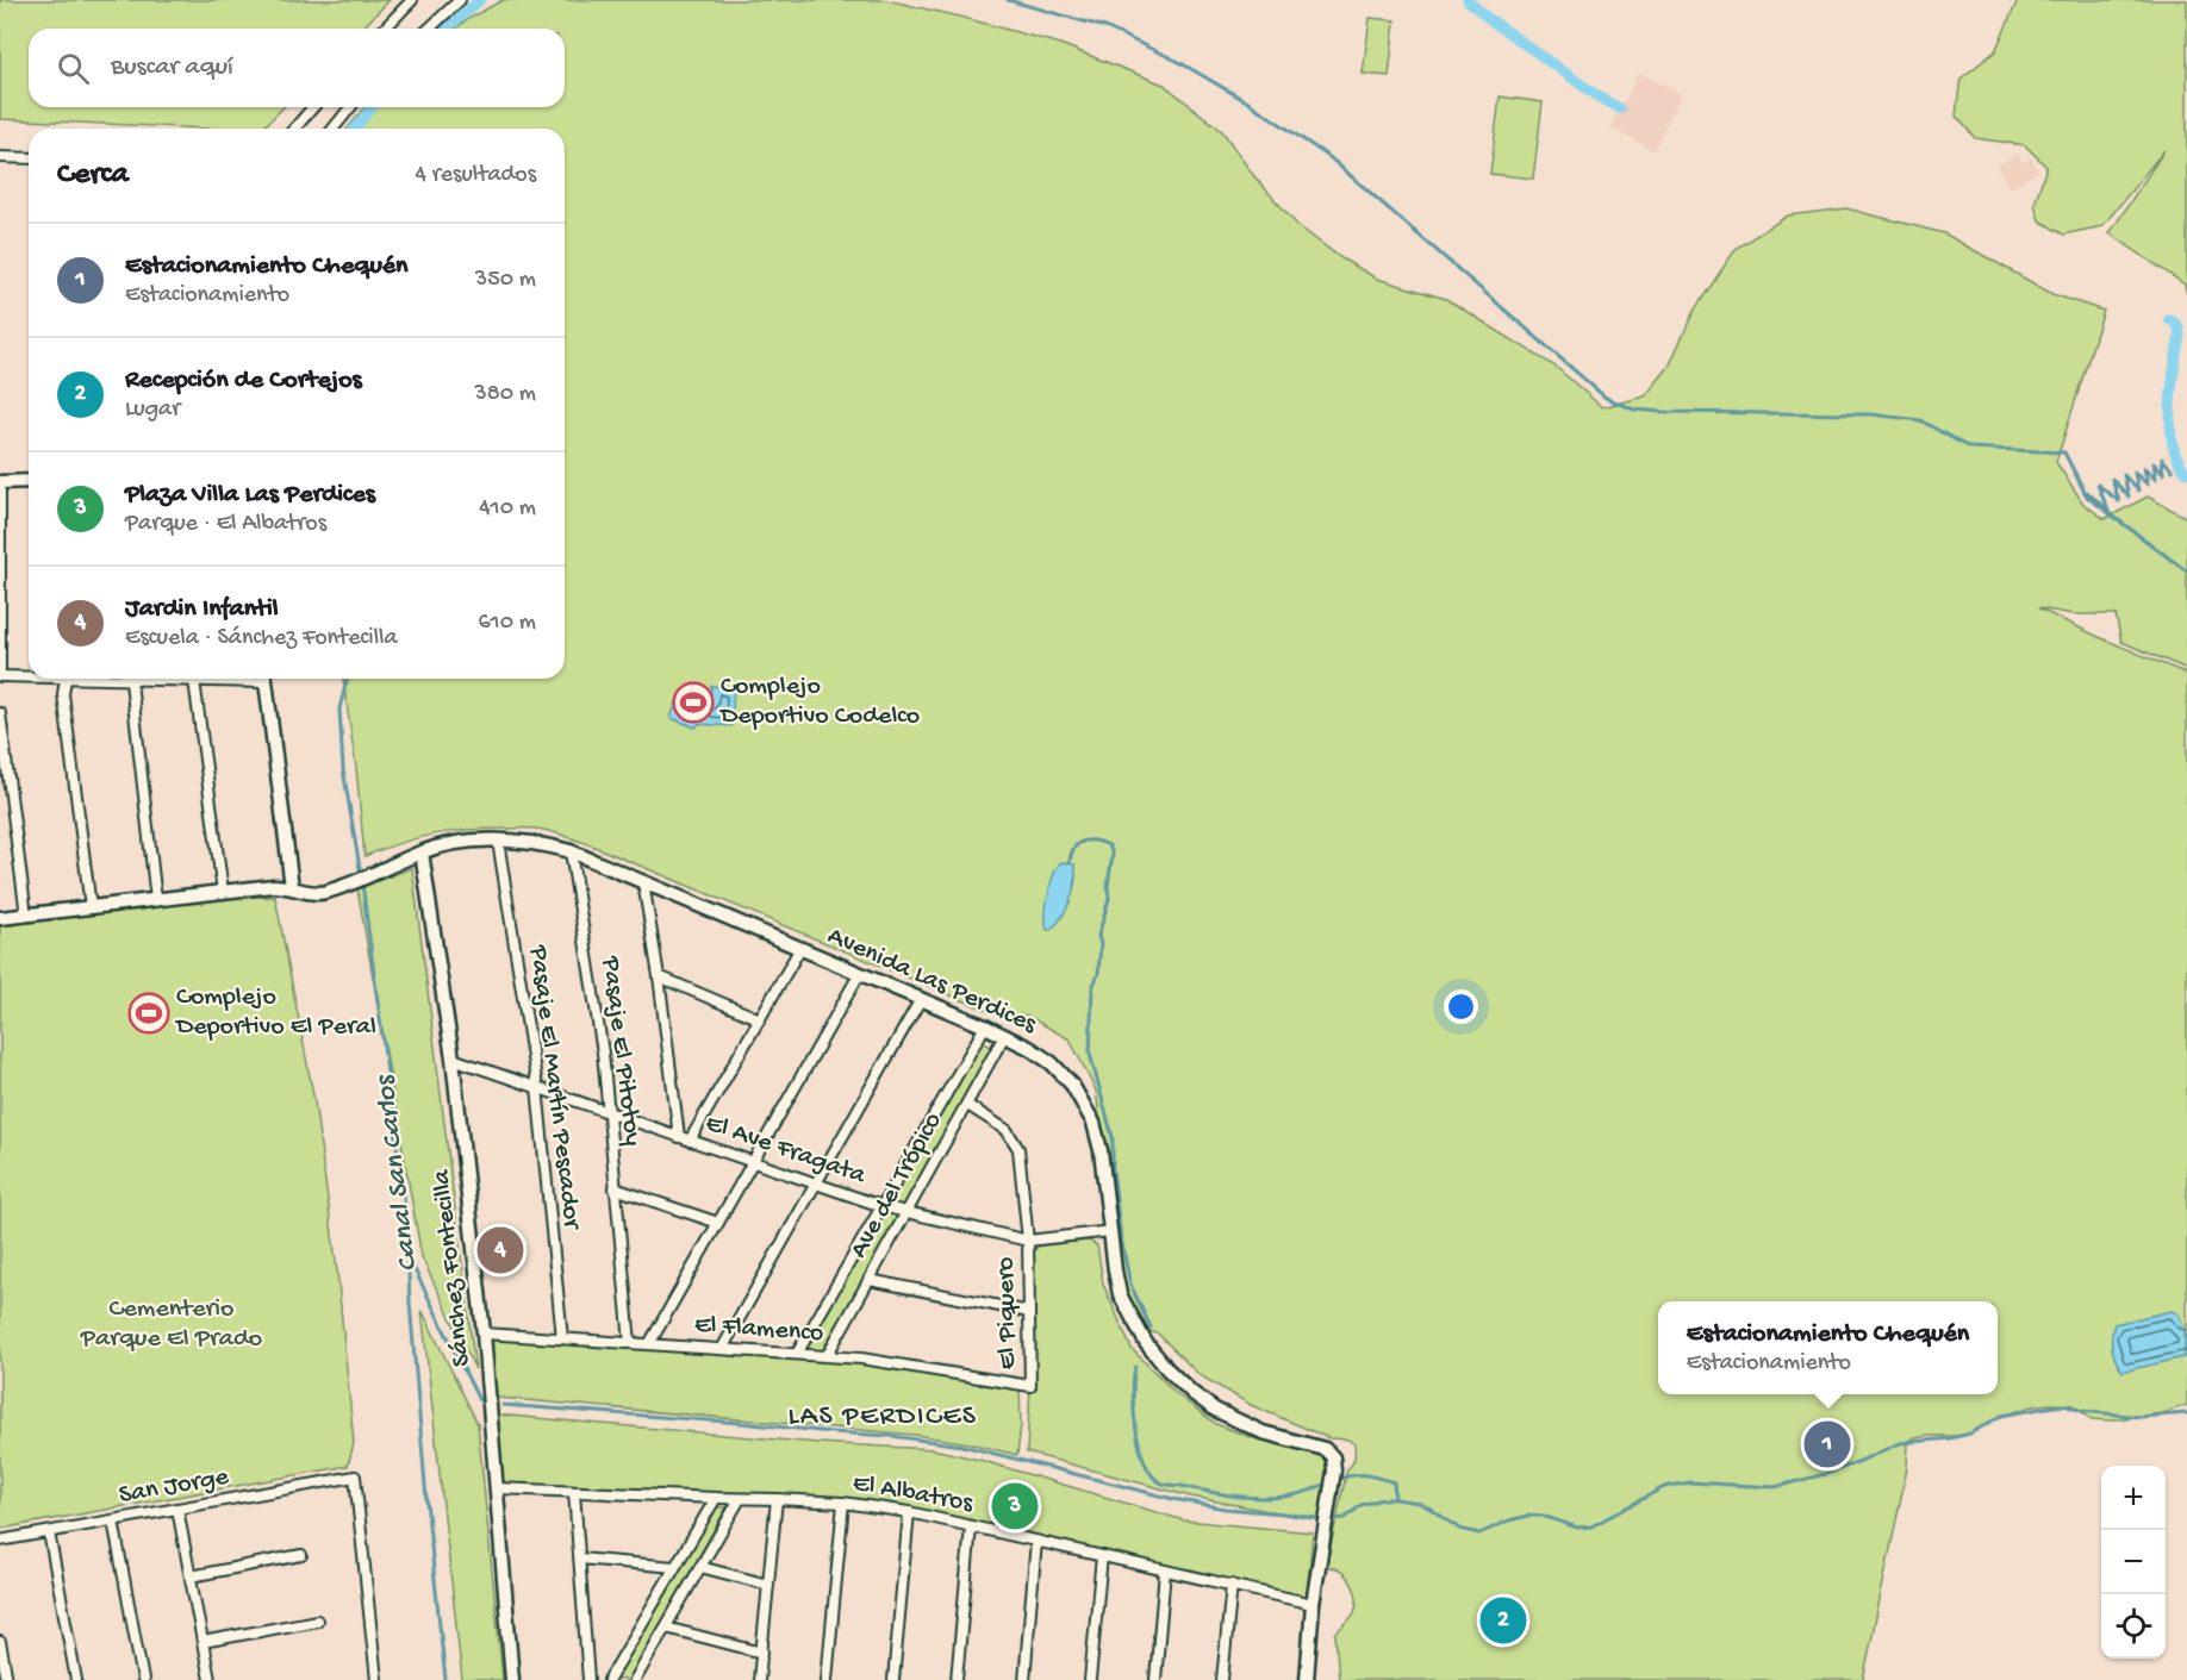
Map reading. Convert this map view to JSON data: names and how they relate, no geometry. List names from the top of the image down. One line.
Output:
{"streets":{"street":["Avenida Las Perdices","Pasaje El Pitotoy","Pasaje El Martín Pescador","El Ave Fragata","Ave del Trópico","Sánchez Fontecilla","El Piquero","El Flamenco","San Jorge","El Albatros"]},"crossings":[["Avenida Las Perdices","Pasaje El Pitotoy"],["Avenida Las Perdices","Pasaje El Martín Pescador"],["Avenida Las Perdices","El Ave Fragata"],["Avenida Las Perdices","Ave del Trópico"],["Avenida Las Perdices","Sánchez Fontecilla"],["Avenida Las Perdices","El Albatros"],["Pasaje El Pitotoy","El Ave Fragata"],["Pasaje El Pitotoy","El Flamenco"],["Pasaje El Martín Pescador","El Ave Fragata"],["Pasaje El Martín Pescador","El Flamenco"],["El Ave Fragata","Ave del Trópico"],["El Ave Fragata","Sánchez Fontecilla"],["El Ave Fragata","El Piquero"],["Ave del Trópico","El Piquero"],["Ave del Trópico","El Flamenco"],["Sánchez Fontecilla","El Flamenco"],["Sánchez Fontecilla","El Albatros"],["El Piquero","El Flamenco"]],"districts":["LAS PERDICES"],"water":["Canal San Carlos"],"parks":["Cementerio Parque El Prado"],"places":{"sports":["Complejo Deportivo Codelco","Complejo Deportivo El Peral"]},"page":{"search":"Buscar aquí","heading":["Cerca","4 resultados"],"list":[{"mark":"1","name":"Estacionamiento Chequén","note":"Estacionamiento","value":"350 m"},{"mark":"2","name":"Recepción de Cortejos","note":"Lugar","value":"380 m"},{"mark":"3","name":"Plaza Villa Las Perdices","note":"Parque · El Albatros","value":"410 m"},{"mark":"4","name":"Jardin Infantil","note":"Escuela · Sánchez Fontecilla","value":"610 m"}],"pins":["4","1","3","2"],"popup":["Estacionamiento Chequén","Estacionamiento"],"map_buttons":["+","−"]}}
